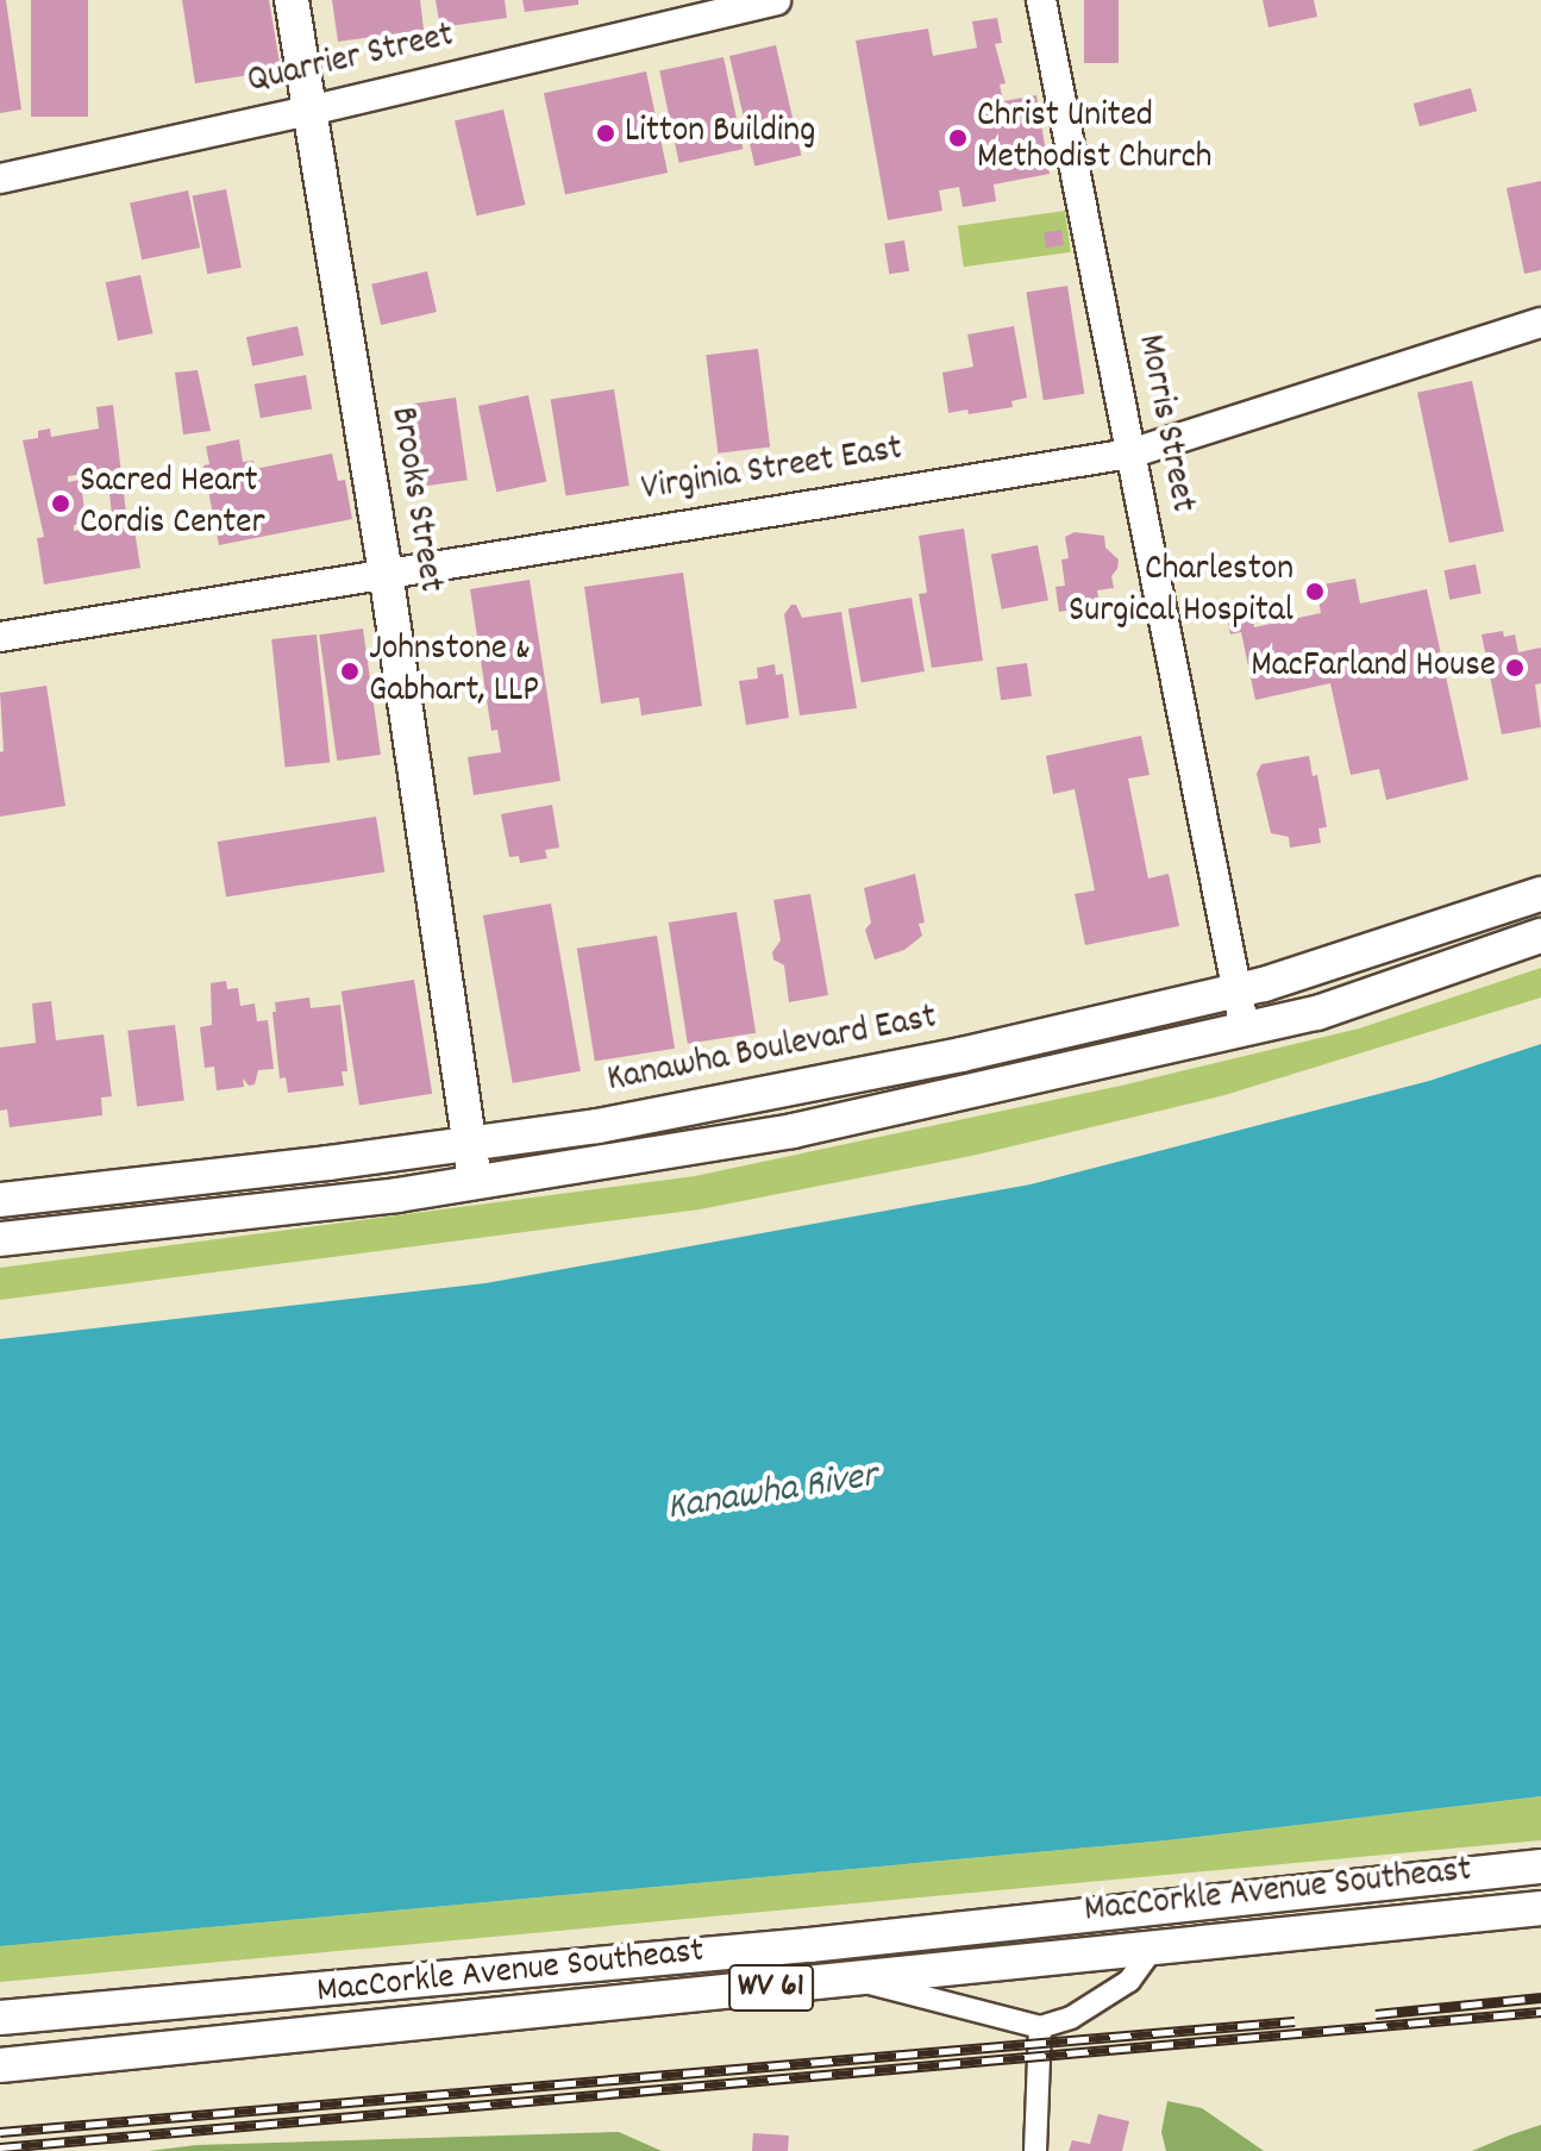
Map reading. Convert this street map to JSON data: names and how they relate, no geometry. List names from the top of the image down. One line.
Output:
{"streets":{"main road":["Quarrier Street","Morris Street","Virginia Street East","Brooks Street","Kanawha Boulevard East","MacCorkle Avenue Southeast","WV 61"]},"crossings":[["Quarrier Street","Brooks Street"],["Morris Street","Virginia Street East"],["Morris Street","Kanawha Boulevard East"],["Virginia Street East","Brooks Street"],["Brooks Street","Kanawha Boulevard East"]],"water":["Kanawha River"],"places":["Litton Building","Christ United Methodist Church","Sacred Heart Cordis Center","Charleston Surgical Hospital","MacFarland House","Johnstone & Gabhart, LLP"]}
